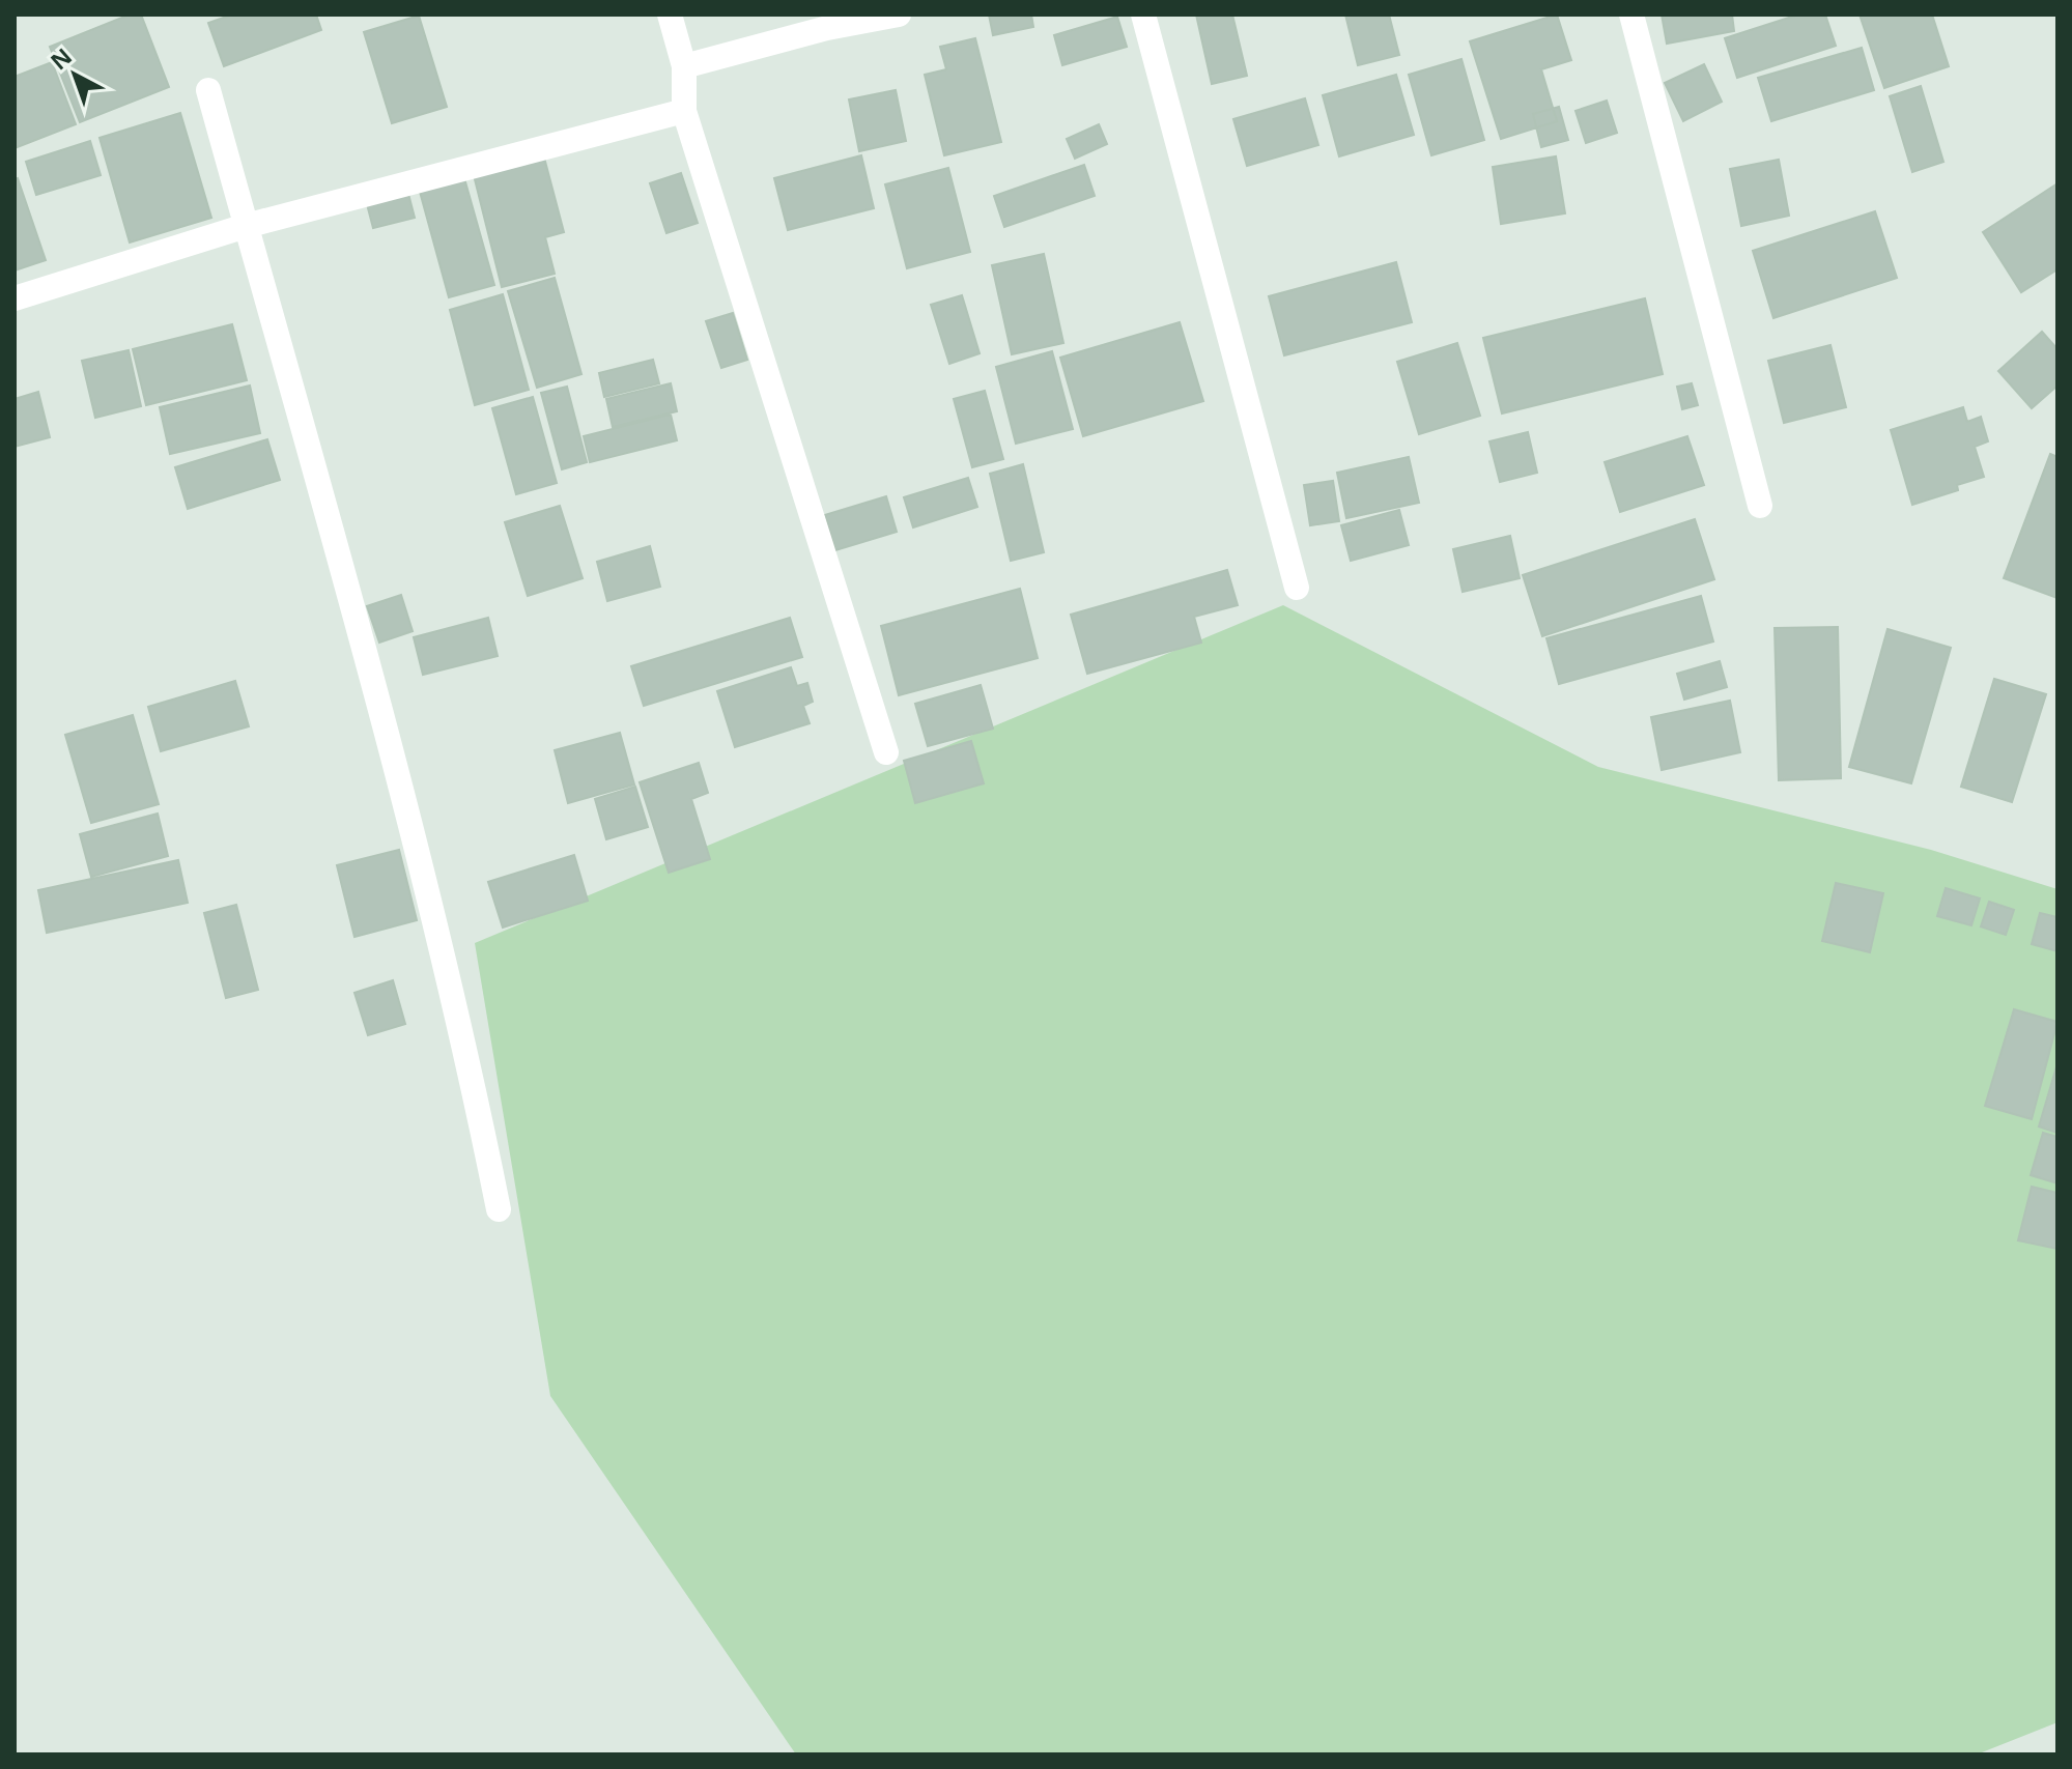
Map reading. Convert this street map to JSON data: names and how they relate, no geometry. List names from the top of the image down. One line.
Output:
{"north":"top left"}
